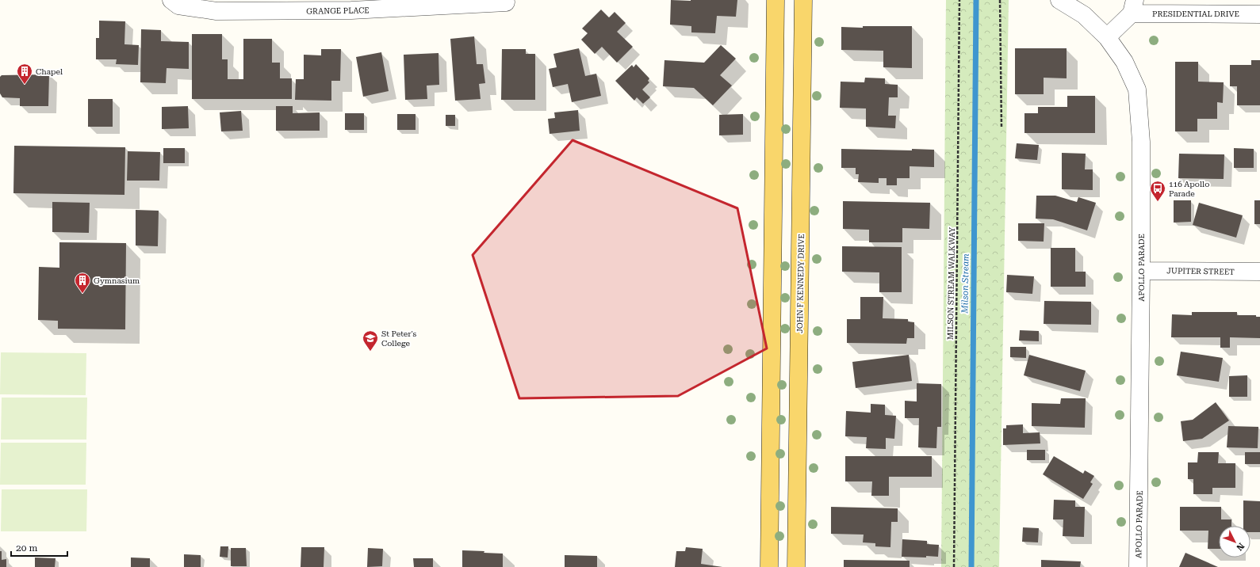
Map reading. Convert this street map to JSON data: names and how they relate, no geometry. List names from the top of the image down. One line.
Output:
{"streets":{"main road":["JOHN F KENNEDY DRIVE"],"street":["GRANGE PLACE","PRESIDENTIAL DRIVE","APOLLO PARADE","JUPITER STREET"],"path":["MILSON STREAM WALKWAY"]},"crossings":[["APOLLO PARADE","JUPITER STREET"]],"water":["Milson Stream"],"places":{"building":["Chapel","Gymnasium"],"bus stop":["116 Apollo Parade"],"school or university":["St Peter's College"]},"scale_bar":"20 m","north":"bottom right"}
